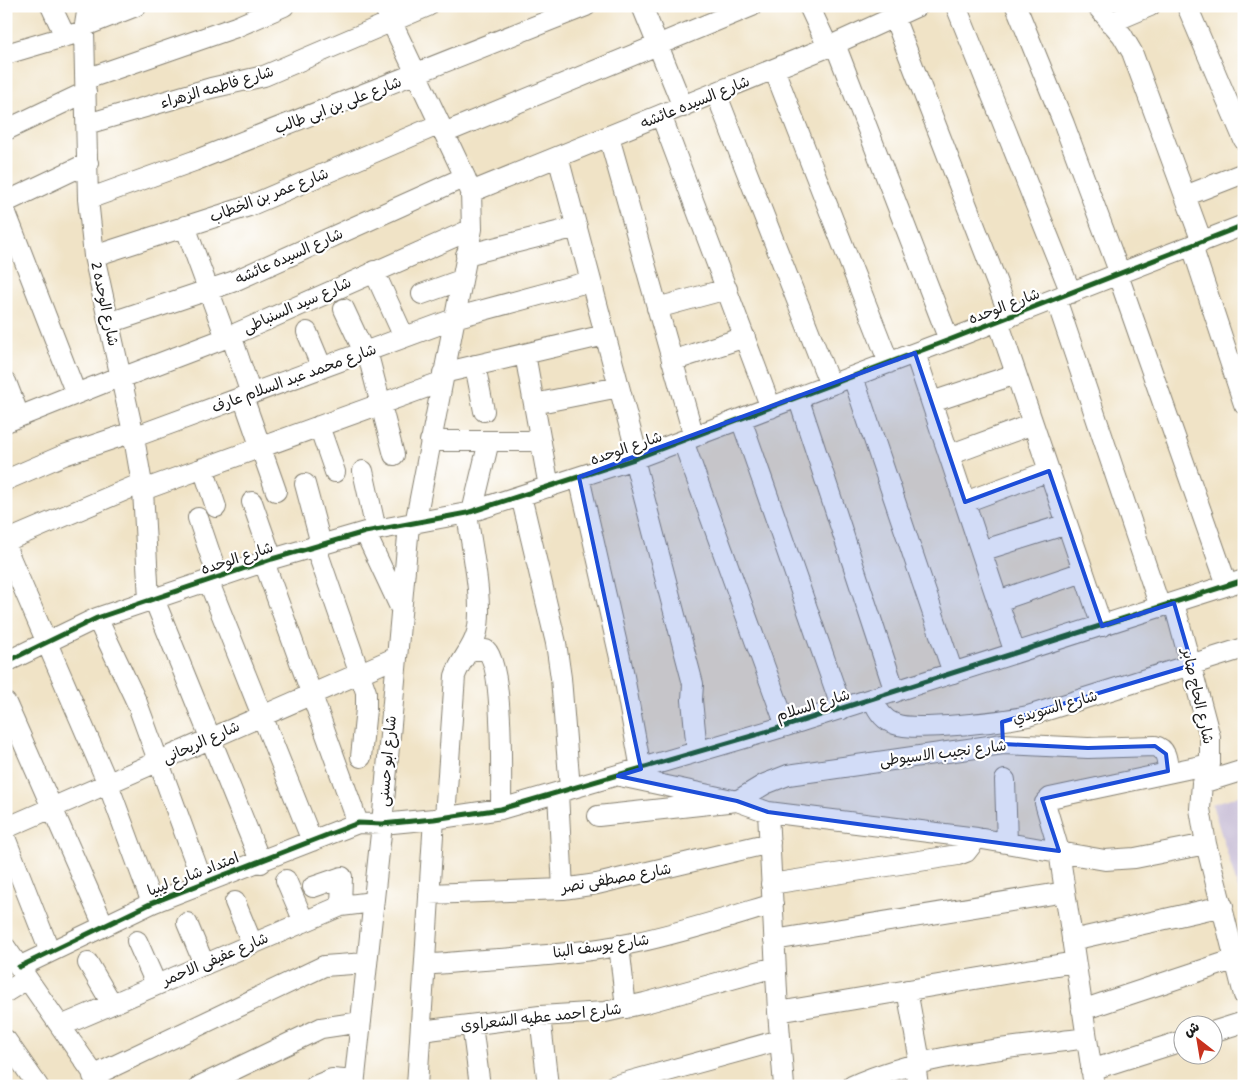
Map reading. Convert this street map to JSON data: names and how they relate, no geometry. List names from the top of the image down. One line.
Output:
{"streets":{"street":["شارع فاطمه الزهراء","شارع السيده عائشه","شارع على بن ابى طالب","شارع عمر بن الخطاب","شارع الوحده 2","شارع سيد السنباطى","شارع الوحده","شارع محمد عبد السلام عارف","شارع الحاج صابر","شارع السلام","شارع السويدي","شارع الريحانى","شارع نجيب الاسيوطى","شارع ابو حسنى","امتداد شارع ليبيا","شارع مصطفى نصر","شارع يوسف البنا","شارع عفيفى الاحمر","شارع احمد عطيه الشعراوى"]},"crossings":[["شارع فاطمه الزهراء","شارع الوحده 2"],["شارع السيده عائشه","شارع الوحده 2"],["شارع السيده عائشه","شارع ابو حسنى"],["شارع على بن ابى طالب","شارع الوحده 2"],["شارع عمر بن الخطاب","شارع الوحده 2"],["شارع الوحده 2","شارع سيد السنباطى"],["شارع الوحده 2","شارع الوحده"],["شارع الوحده 2","شارع محمد عبد السلام عارف"],["شارع الوحده 2","شارع الريحانى"],["شارع الوحده 2","امتداد شارع ليبيا"],["شارع سيد السنباطى","شارع ابو حسنى"],["شارع الوحده","شارع الحاج صابر"],["شارع الوحده","شارع ابو حسنى"],["شارع محمد عبد السلام عارف","شارع ابو حسنى"],["شارع الحاج صابر","شارع السلام"],["شارع الحاج صابر","شارع السويدي"],["شارع السلام","شارع السويدي"],["شارع السلام","شارع نجيب الاسيوطى"],["شارع السلام","شارع ابو حسنى"],["شارع السلام","امتداد شارع ليبيا"],["شارع الريحانى","شارع ابو حسنى"],["شارع ابو حسنى","امتداد شارع ليبيا"],["شارع ابو حسنى","شارع عفيفى الاحمر"]],"north":"top left"}
